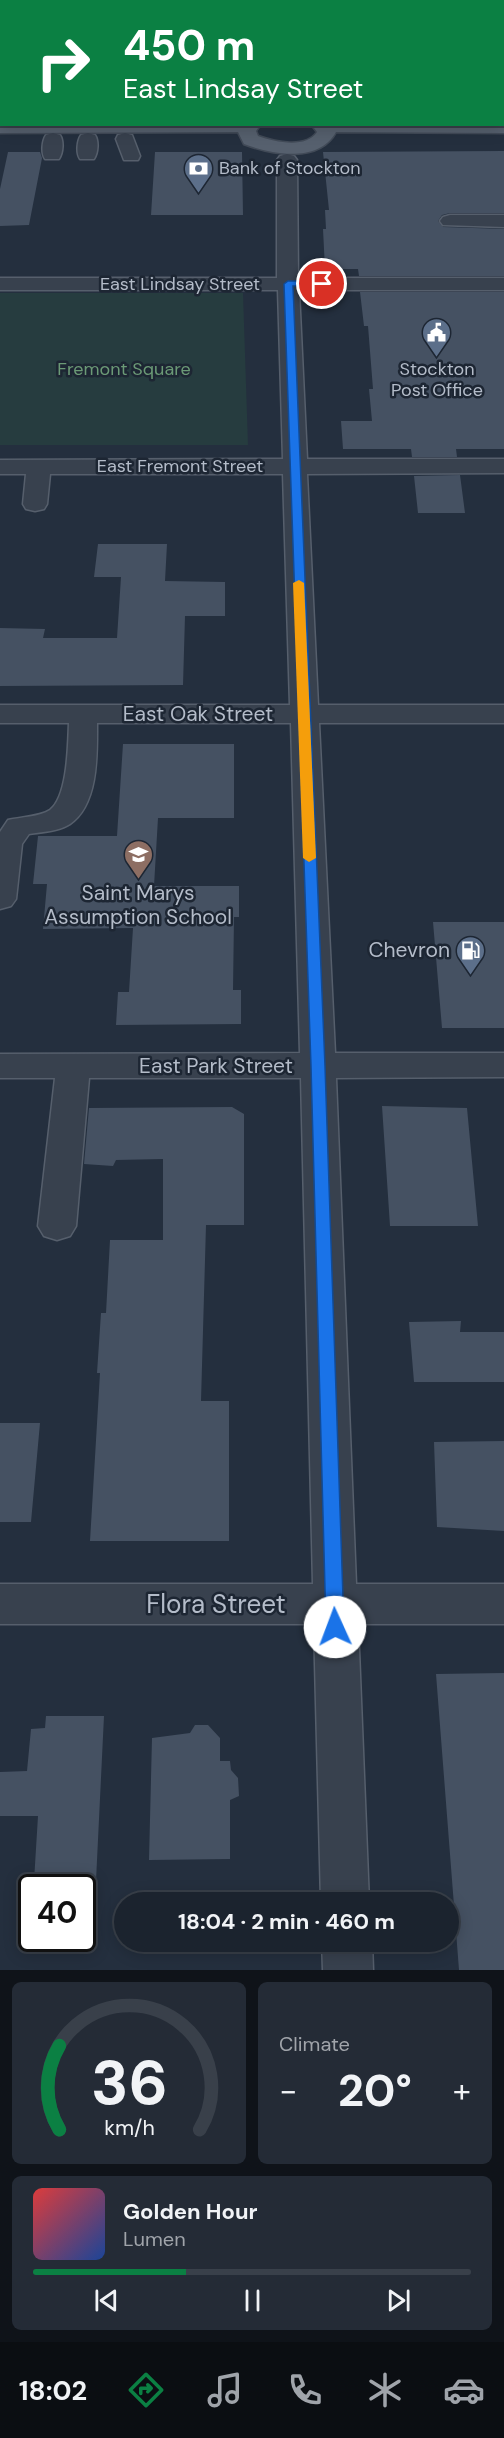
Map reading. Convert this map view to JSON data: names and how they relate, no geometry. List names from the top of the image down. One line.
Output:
{"streets":{"street":["East Lindsay Street","East Fremont Street","East Oak Street","East Park Street","Flora Street"]},"parks":["Fremont Square"],"places":{"bank":["Bank of Stockton"],"public building":["Stockton Post Office"],"school or university":["Saint Marys Assumption School"],"fuel station":["Chevron"]},"page":{"turn":["450 m","East Lindsay Street"],"limit":"40","trip":"18:04 · 2 min · 460 m","tile":"Climate","heat":["−","20°","+"],"song":["Golden Hour","Lumen"],"tabs":"18:02","gauge":["36","km/h"]}}
